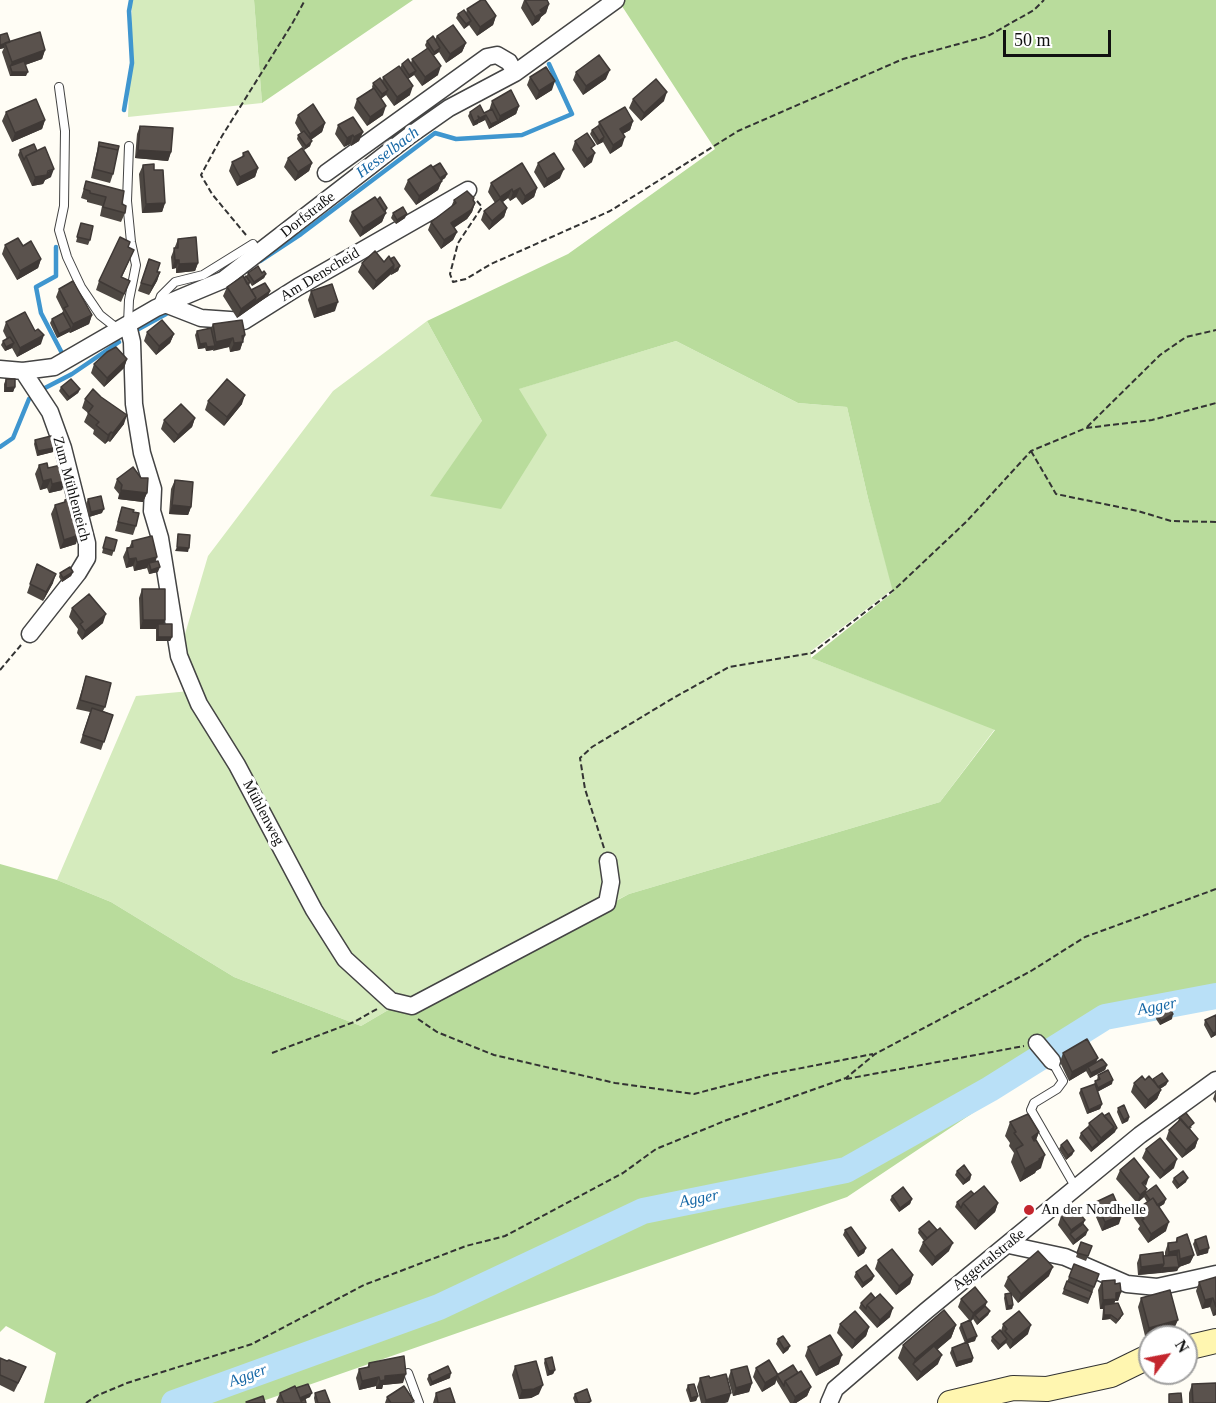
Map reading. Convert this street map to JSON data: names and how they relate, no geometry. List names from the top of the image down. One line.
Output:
{"streets":{"street":["Dorfstraße","Am Denscheid","Zum Mühlenteich","Mühlenweg","Aggertalstraße"]},"crossings":[["Dorfstraße","Am Denscheid"],["Dorfstraße","Zum Mühlenteich"],["Dorfstraße","Mühlenweg"]],"water":["Hesselbach","Agger"],"places":["An der Nordhelle"],"scale_bar":"50 m","north":"top right"}
